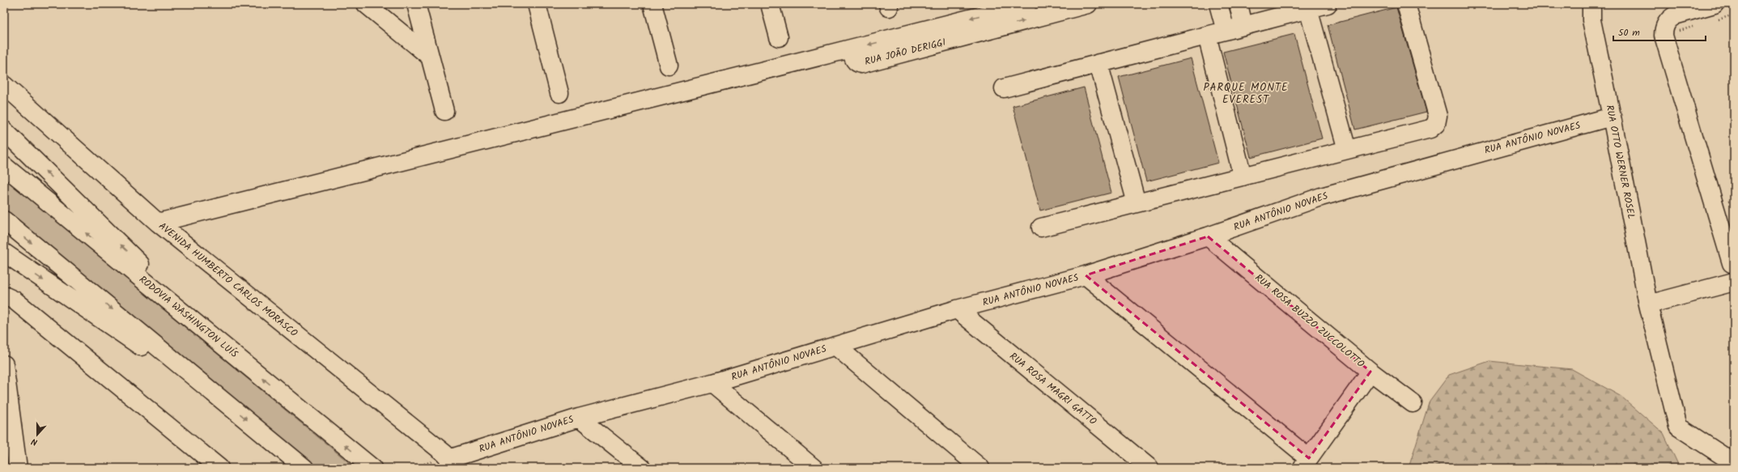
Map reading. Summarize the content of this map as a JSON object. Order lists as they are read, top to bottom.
{
  "streets": {
    "main road": [
      "RUA JOÃO DERIGGI",
      "RUA ANTÔNIO NOVAES",
      "RUA OTTO WERNER ROSEL",
      "AVENIDA HUMBERTO CARLOS MORASCO",
      "RODOVIA WASHINGTON LUÍS",
      "RUA ROSA BUZZO ZUCCOLOTTO",
      "RUA ROSA MAGRI GATTO"
    ]
  },
  "crossings": [
    ["RUA ANTÔNIO NOVAES", "RUA OTTO WERNER ROSEL"],
    ["RUA ANTÔNIO NOVAES", "AVENIDA HUMBERTO CARLOS MORASCO"],
    ["RUA ANTÔNIO NOVAES", "RUA ROSA BUZZO ZUCCOLOTTO"],
    ["RUA ANTÔNIO NOVAES", "RUA ROSA MAGRI GATTO"]
  ],
  "districts": ["PARQUE MONTE EVEREST"],
  "scale_bar": "50 m",
  "north": "bottom"
}
